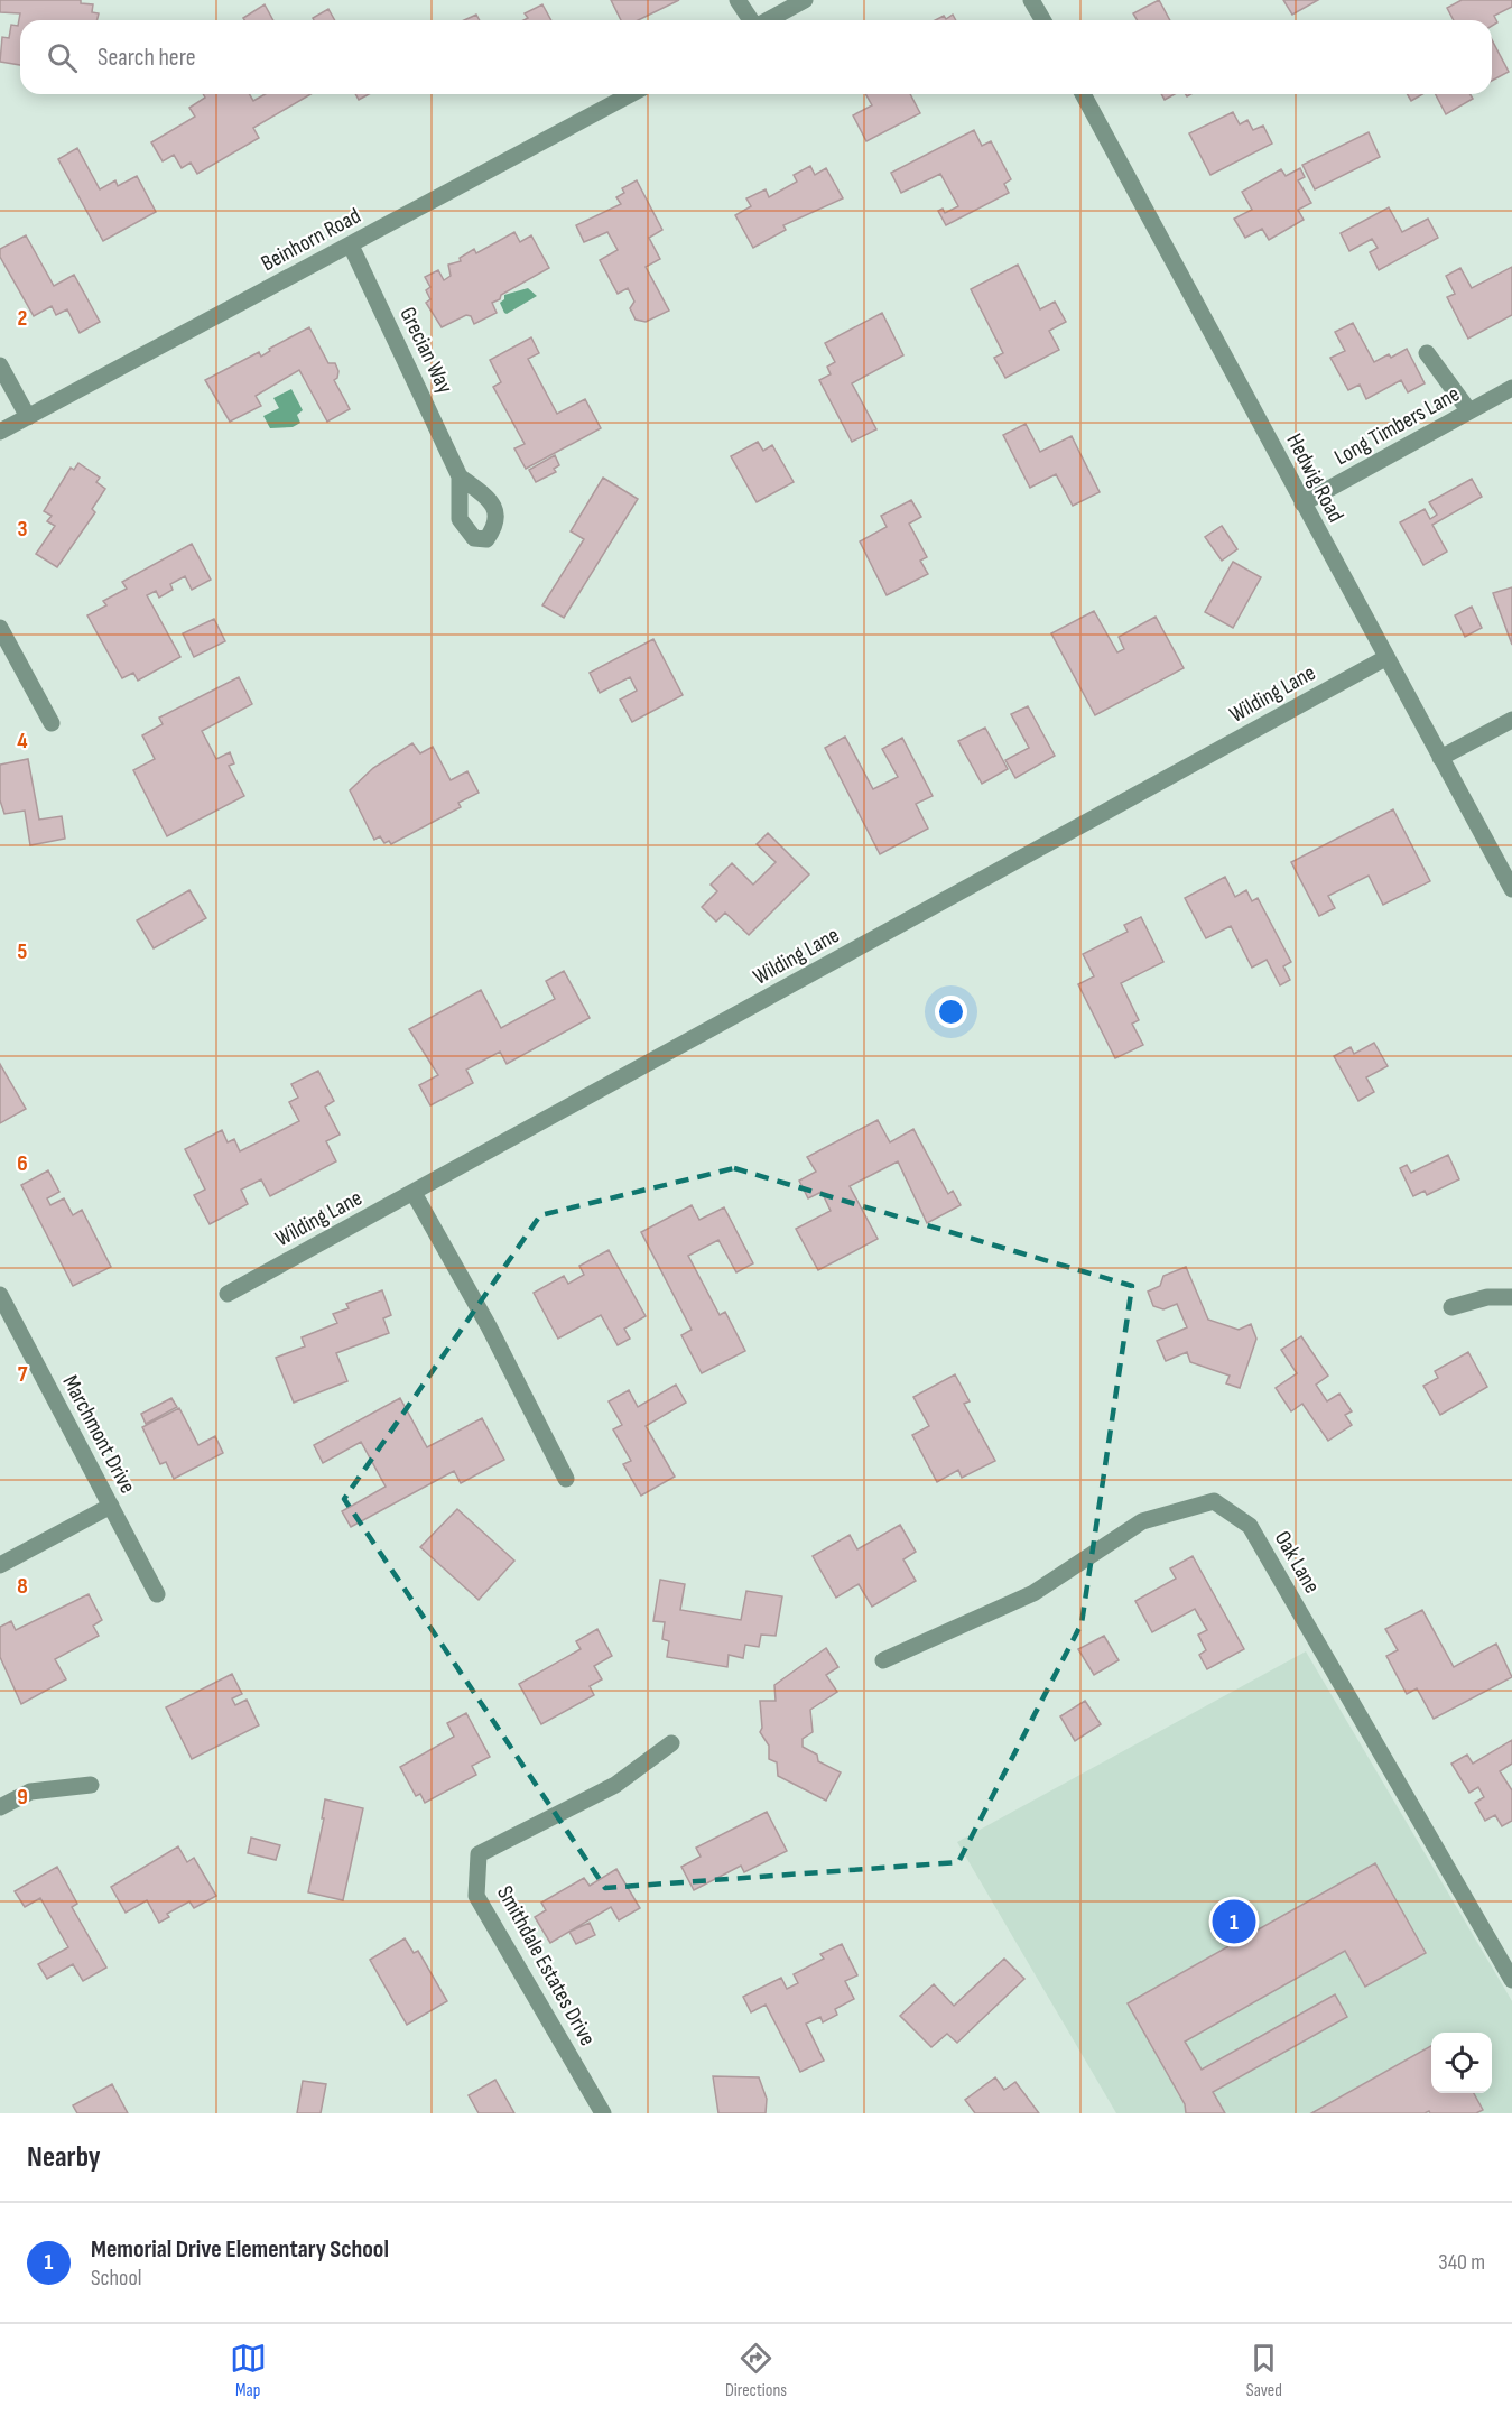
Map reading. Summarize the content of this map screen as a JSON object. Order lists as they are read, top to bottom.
{
  "streets": {
    "street": [
      "Beinhorn Road",
      "Grecian Way",
      "Long Timbers Lane",
      "Hedwig Road",
      "Wilding Lane",
      "Marchmont Drive",
      "Oak Lane",
      "Smithdale Estates Drive"
    ]
  },
  "crossings": [
    ["Beinhorn Road", "Grecian Way"],
    ["Long Timbers Lane", "Hedwig Road"],
    ["Hedwig Road", "Wilding Lane"]
  ],
  "page": {
    "search": "Search here",
    "pins": "1",
    "heading": "Nearby",
    "list": [
      {
        "mark": "1",
        "name": "Memorial Drive Elementary School",
        "note": "School",
        "value": "340 m"
      }
    ],
    "nav": ["Map", "Directions", "Saved"]
  },
  "grid": {
    "rows": [
      "2",
      "3",
      "4",
      "5",
      "6",
      "7",
      "8",
      "9"
    ]
  }
}
